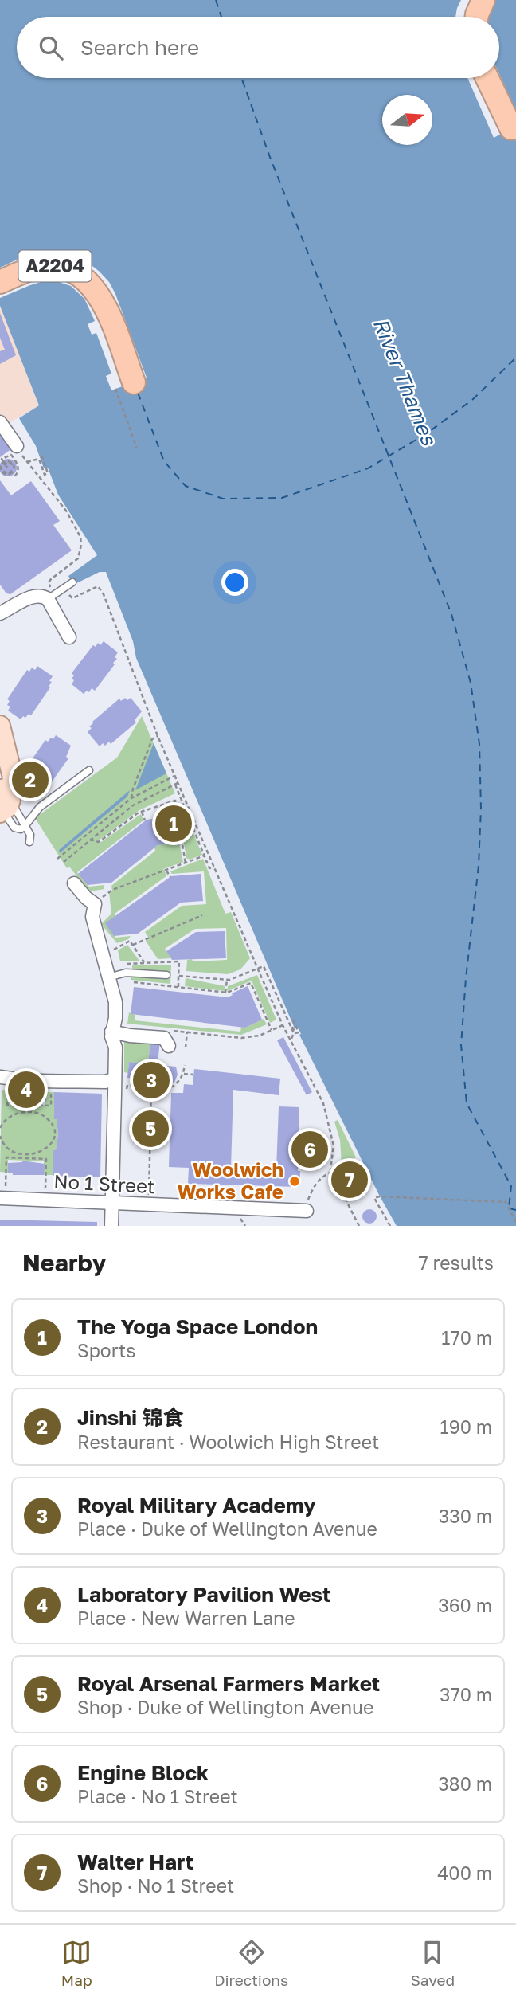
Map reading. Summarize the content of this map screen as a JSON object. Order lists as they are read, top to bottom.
{
  "streets": {
    "highway": ["A2204"],
    "street": ["No 1 Street"]
  },
  "water": ["River Thames"],
  "places": ["Woolwich Works Cafe"],
  "north": "right",
  "page": {
    "search": "Search here",
    "pins": [
      "2",
      "1",
      "3",
      "4",
      "5",
      "6",
      "7"
    ],
    "heading": ["Nearby", "7 results"],
    "list": [
      {
        "mark": "1",
        "name": "The Yoga Space London",
        "note": "Sports",
        "value": "170 m"
      },
      {
        "mark": "2",
        "name": "Jinshi 锦食",
        "note": "Restaurant · Woolwich High Street",
        "value": "190 m"
      },
      {
        "mark": "3",
        "name": "Royal Military Academy",
        "note": "Place · Duke of Wellington Avenue",
        "value": "330 m"
      },
      {
        "mark": "4",
        "name": "Laboratory Pavilion West",
        "note": "Place · New Warren Lane",
        "value": "360 m"
      },
      {
        "mark": "5",
        "name": "Royal Arsenal Farmers Market",
        "note": "Shop · Duke of Wellington Avenue",
        "value": "370 m"
      },
      {
        "mark": "6",
        "name": "Engine Block",
        "note": "Place · No 1 Street",
        "value": "380 m"
      },
      {
        "mark": "7",
        "name": "Walter Hart",
        "note": "Shop · No 1 Street",
        "value": "400 m"
      }
    ],
    "nav": ["Map", "Directions", "Saved"]
  }
}
